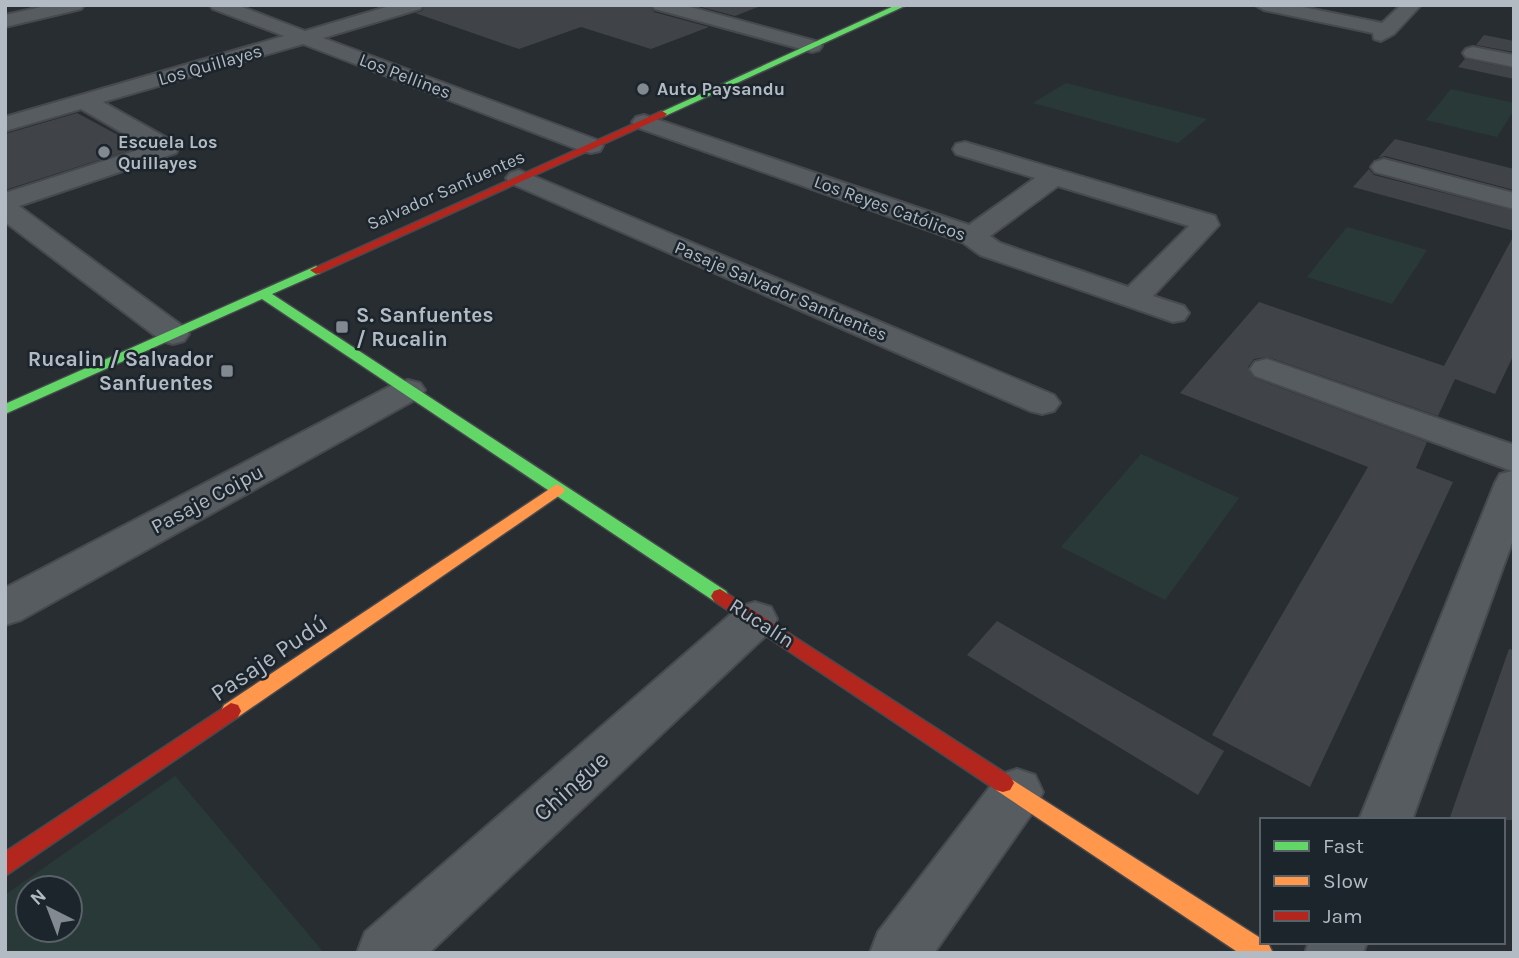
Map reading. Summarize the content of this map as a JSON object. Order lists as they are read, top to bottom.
{
  "streets": {
    "street": [
      "Los Quillayes",
      "Los Pellines",
      "Salvador Sanfuentes",
      "Los Reyes Católicos",
      "Pasaje Salvador Sanfuentes",
      "Pasaje Coipu",
      "Rucalín",
      "Pasaje Pudú",
      "Chingue"
    ]
  },
  "crossings": [
    ["Los Quillayes", "Los Pellines"],
    ["Los Pellines", "Salvador Sanfuentes"],
    ["Salvador Sanfuentes", "Los Reyes Católicos"],
    ["Salvador Sanfuentes", "Pasaje Salvador Sanfuentes"],
    ["Salvador Sanfuentes", "Rucalín"],
    ["Pasaje Coipu", "Rucalín"],
    ["Rucalín", "Pasaje Pudú"],
    ["Rucalín", "Chingue"]
  ],
  "places": {
    "other": ["Auto Paysandu", "Escuela Los Quillayes"],
    "transit": ["S. Sanfuentes / Rucalin", "Rucalin / Salvador Sanfuentes"]
  },
  "legend": ["Fast", "Slow", "Jam"],
  "north": "top left"
}
